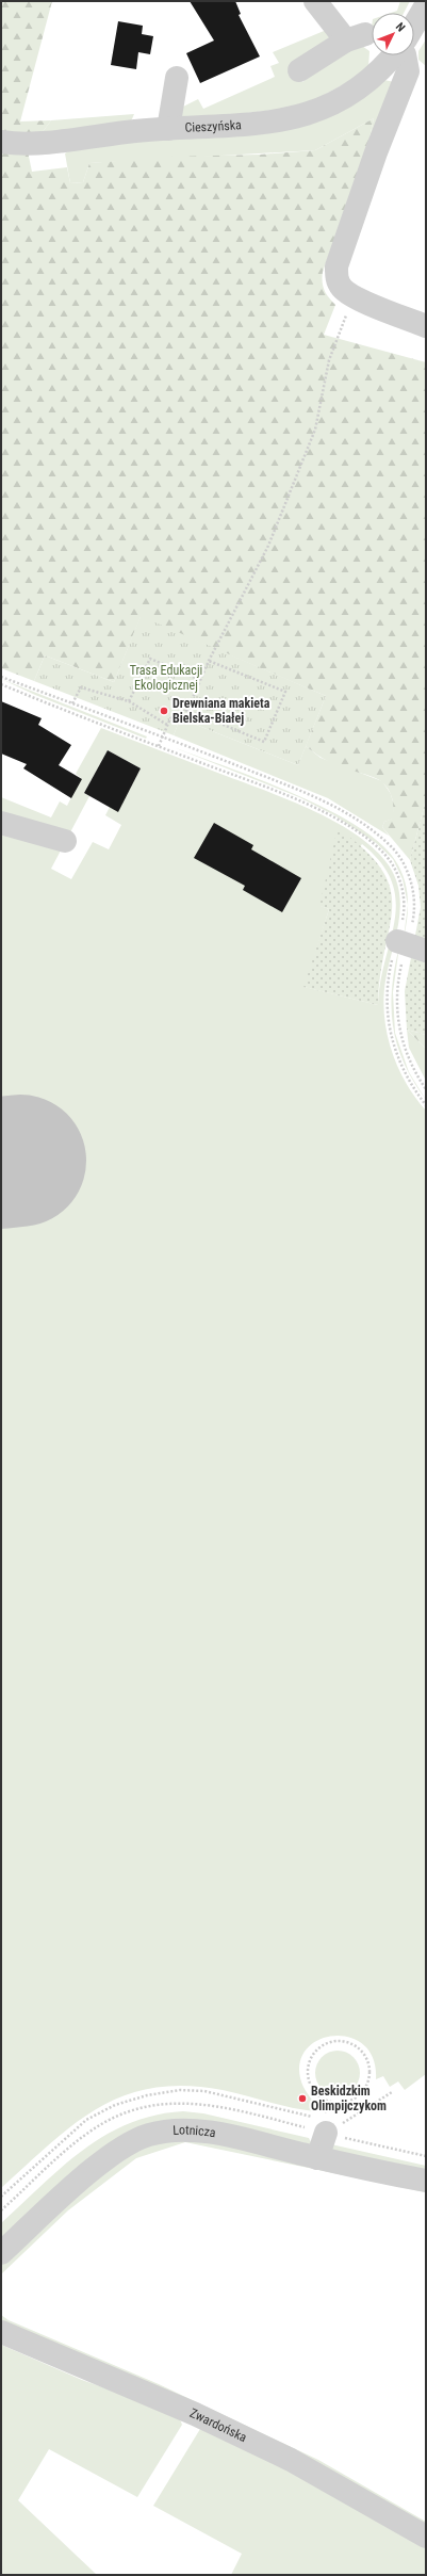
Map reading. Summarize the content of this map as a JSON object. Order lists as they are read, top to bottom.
{
  "streets": {
    "street": ["Cieszyńska", "Lotnicza", "Zwardońska"]
  },
  "parks": ["Trasa Edukacji Ekologicznej"],
  "places": ["Drewniana makieta Bielska-Białej", "Beskidzkim Olimpijczykom"],
  "north": "top right"
}
